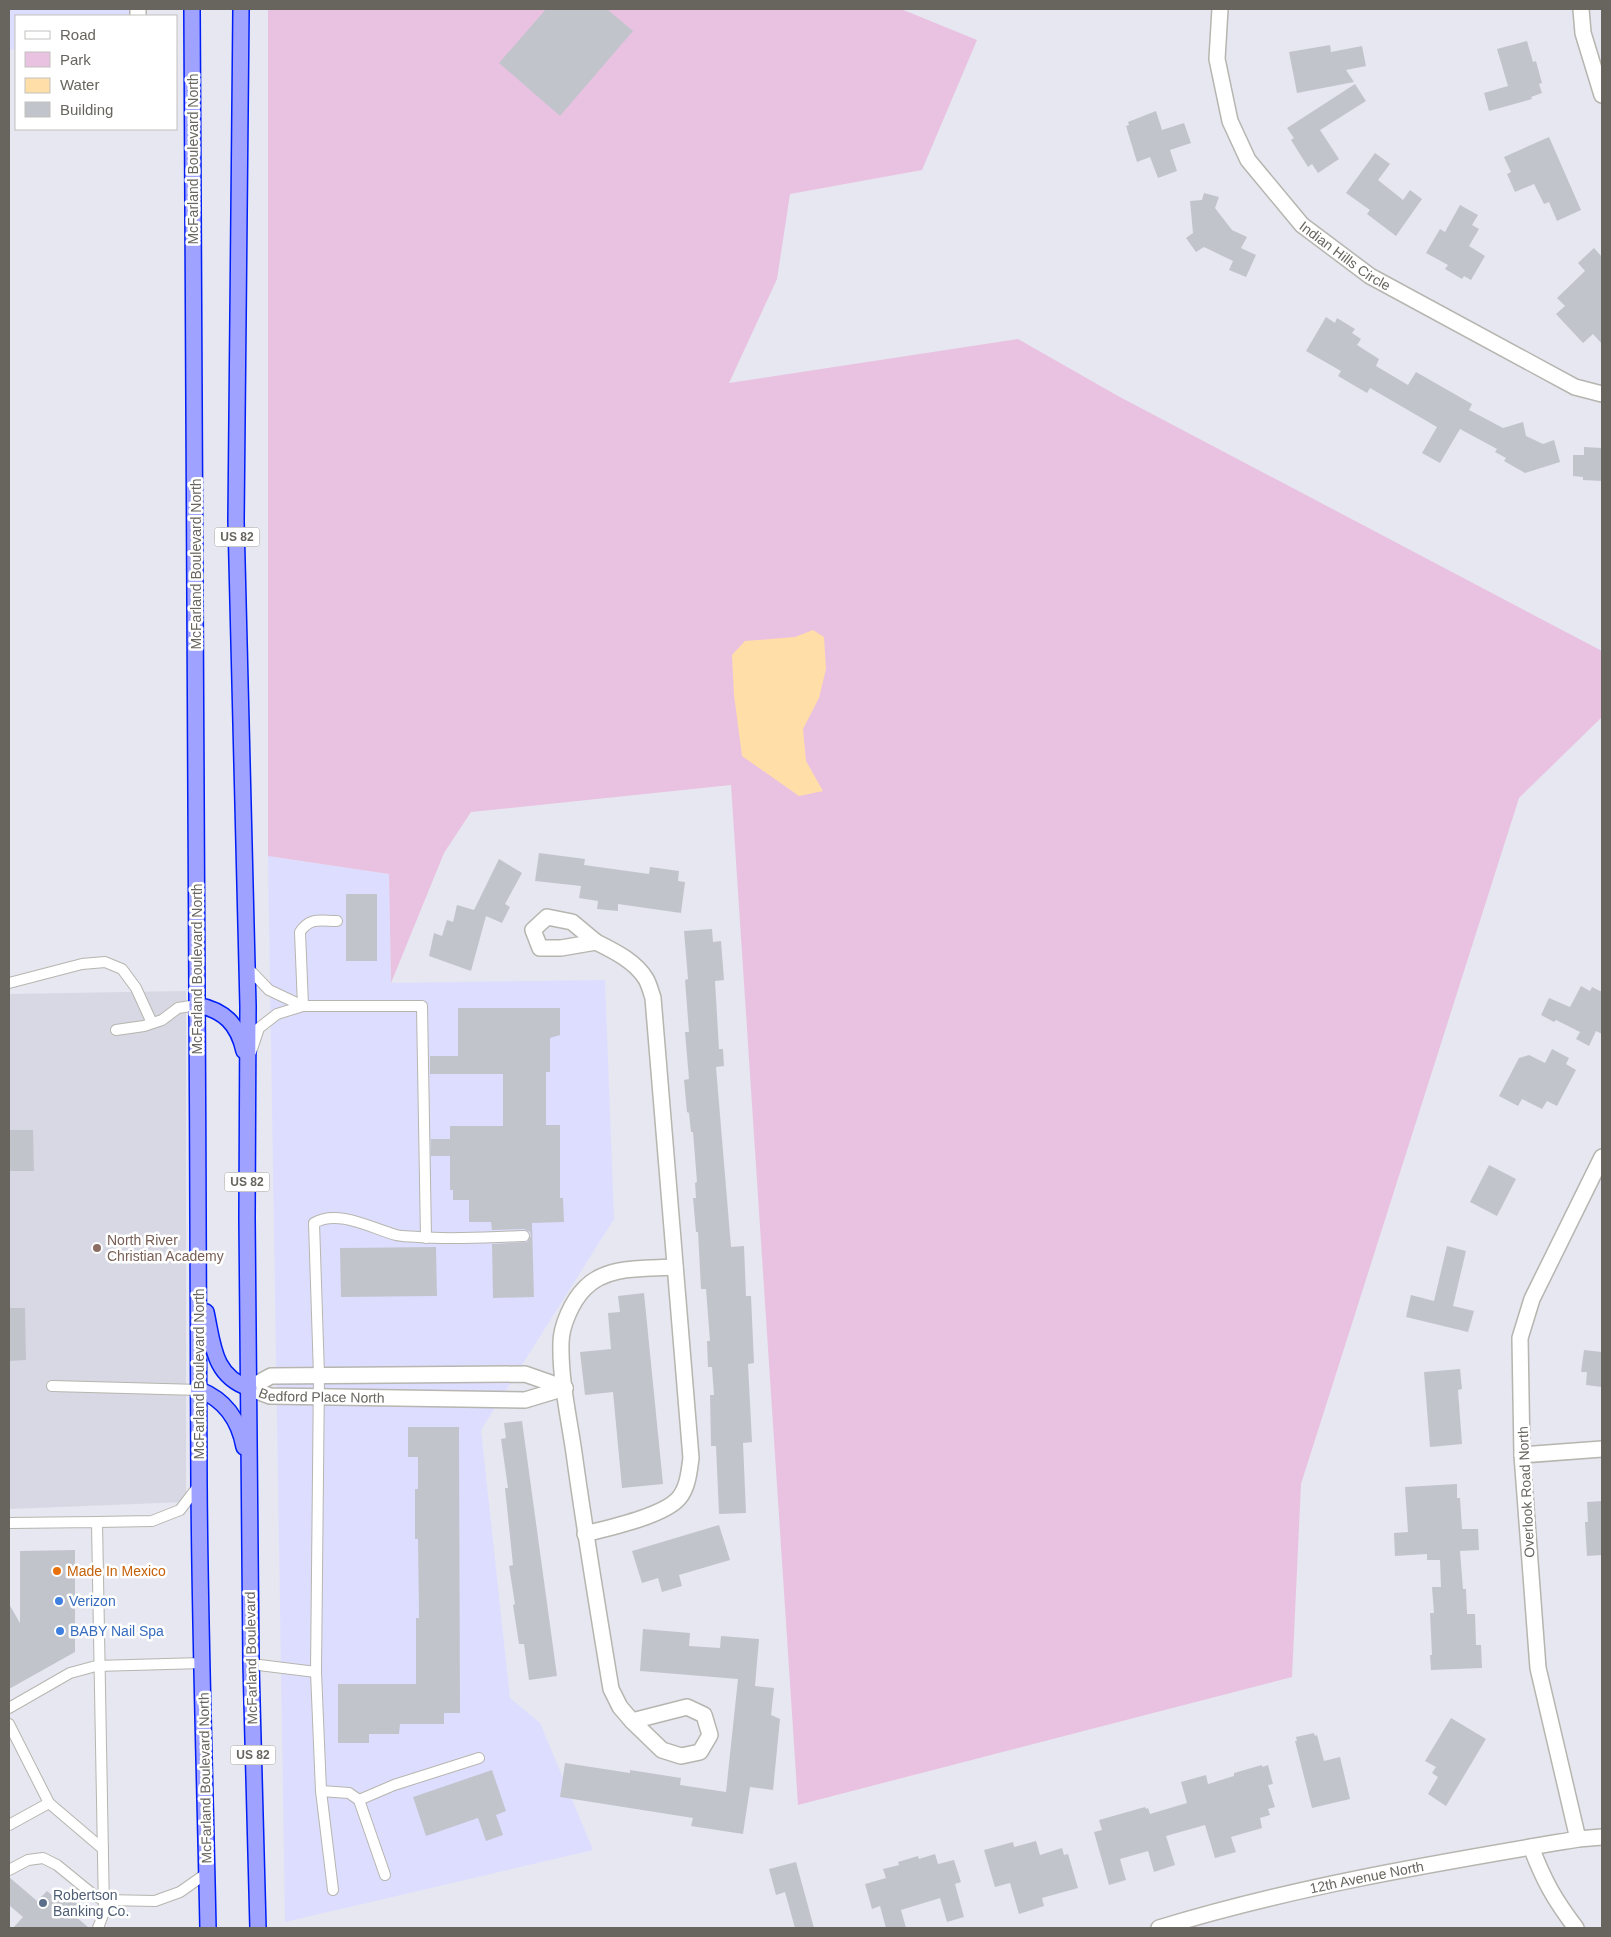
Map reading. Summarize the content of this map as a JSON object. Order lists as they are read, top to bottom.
{
  "streets": {
    "highway": ["McFarland Boulevard North", "US 82", "McFarland Boulevard"],
    "street": [
      "Indian Hills Circle",
      "Bedford Place North",
      "Overlook Road North",
      "12th Avenue North"
    ]
  },
  "crossings": [
    ["US 82", "Bedford Place North"],
    ["US 82", "McFarland Boulevard"],
    ["Overlook Road North", "12th Avenue North"]
  ],
  "places": [
    "North River Christian Academy",
    "Made In Mexico",
    "Verizon",
    "BABY Nail Spa",
    "Robertson Banking Co."
  ],
  "legend": [
    "Road",
    "Park",
    "Water",
    "Building"
  ]
}
